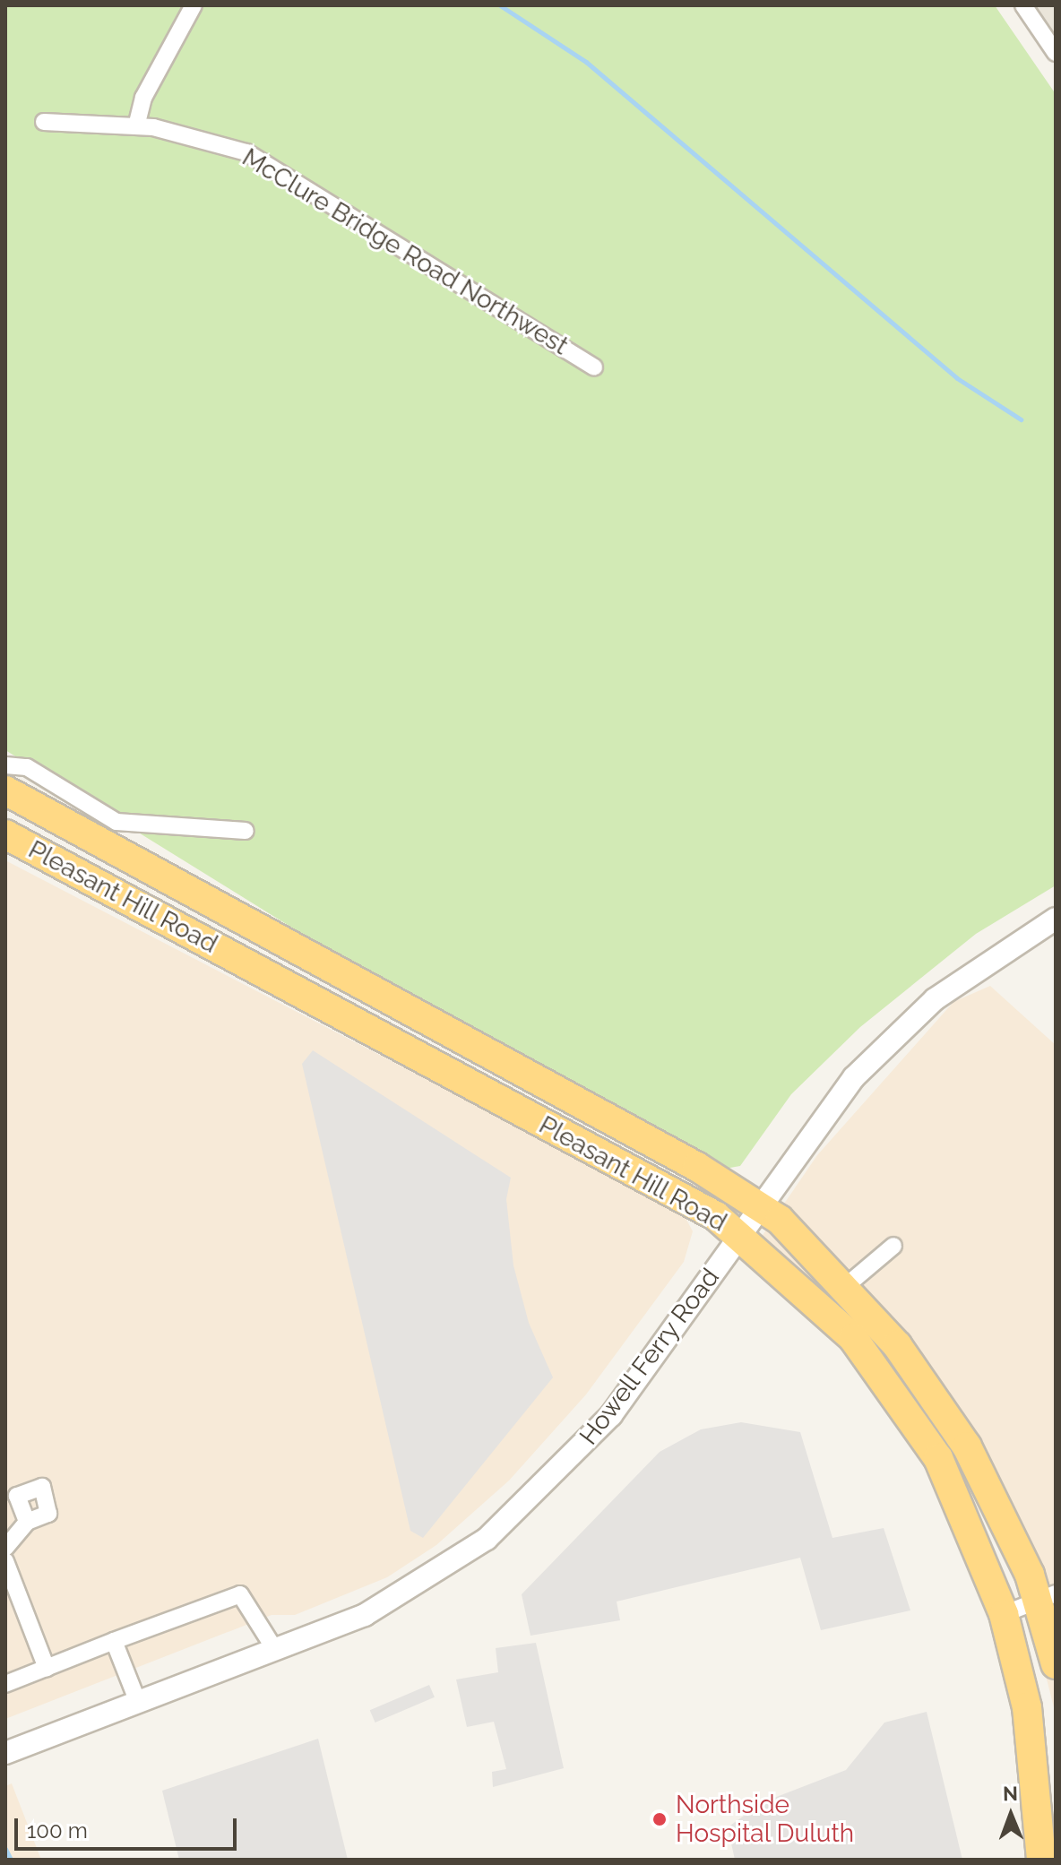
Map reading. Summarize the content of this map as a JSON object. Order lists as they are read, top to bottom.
{
  "streets": {
    "highway": ["Pleasant Hill Road"],
    "street": ["McClure Bridge Road Northwest", "Howell Ferry Road"]
  },
  "crossings": [
    ["Pleasant Hill Road", "Howell Ferry Road"]
  ],
  "places": ["Northside Hospital Duluth"],
  "scale_bar": "100 m",
  "north": "top"
}
